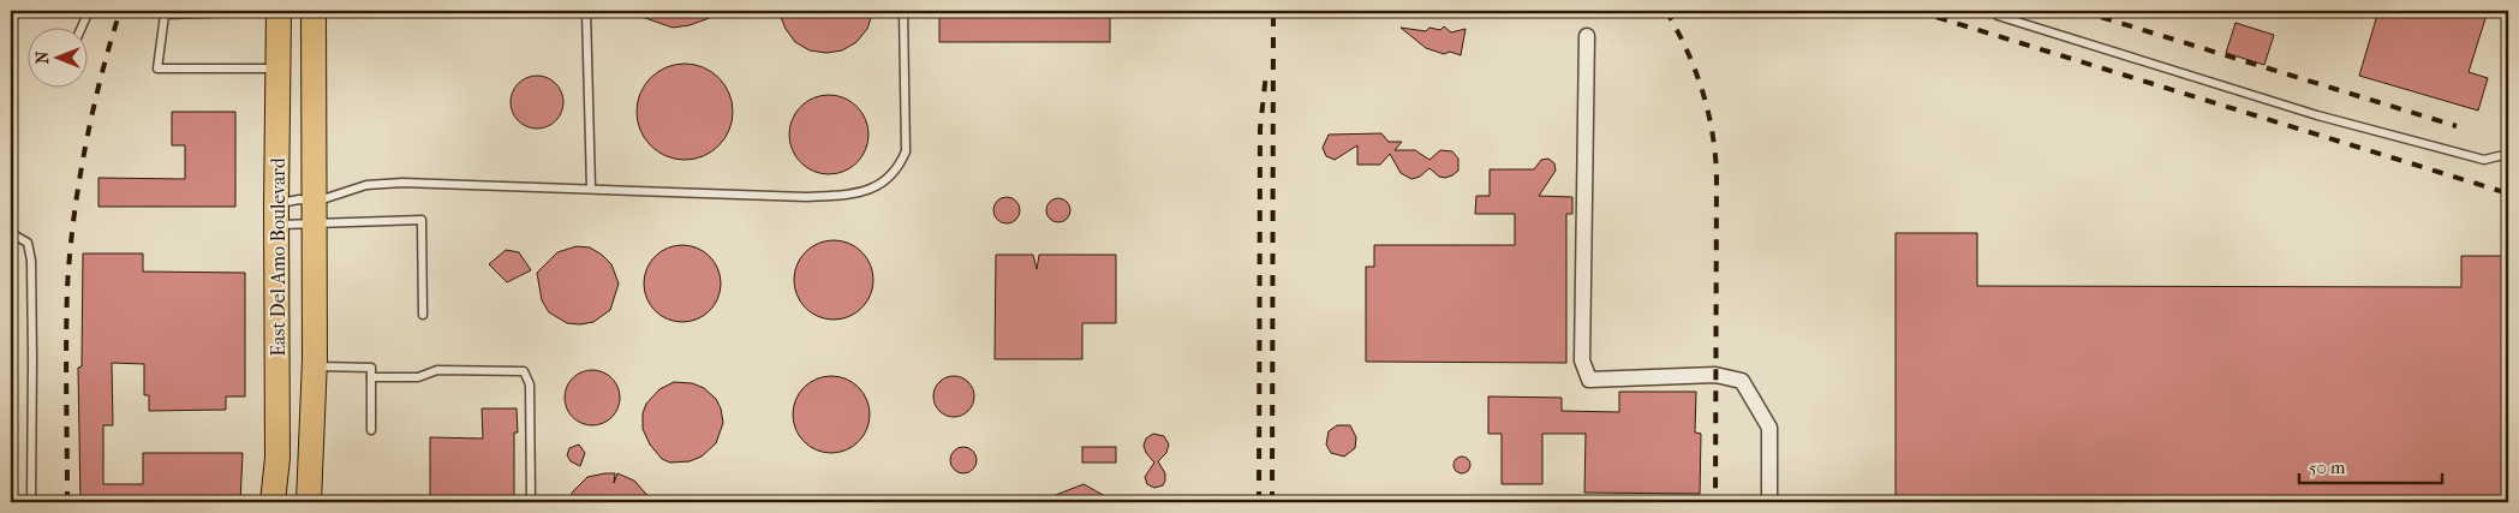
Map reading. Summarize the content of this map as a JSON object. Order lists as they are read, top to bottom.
{
  "streets": {
    "main road": ["East Del Amo Boulevard"]
  },
  "scale_bar": "50 m",
  "north": "left"
}
